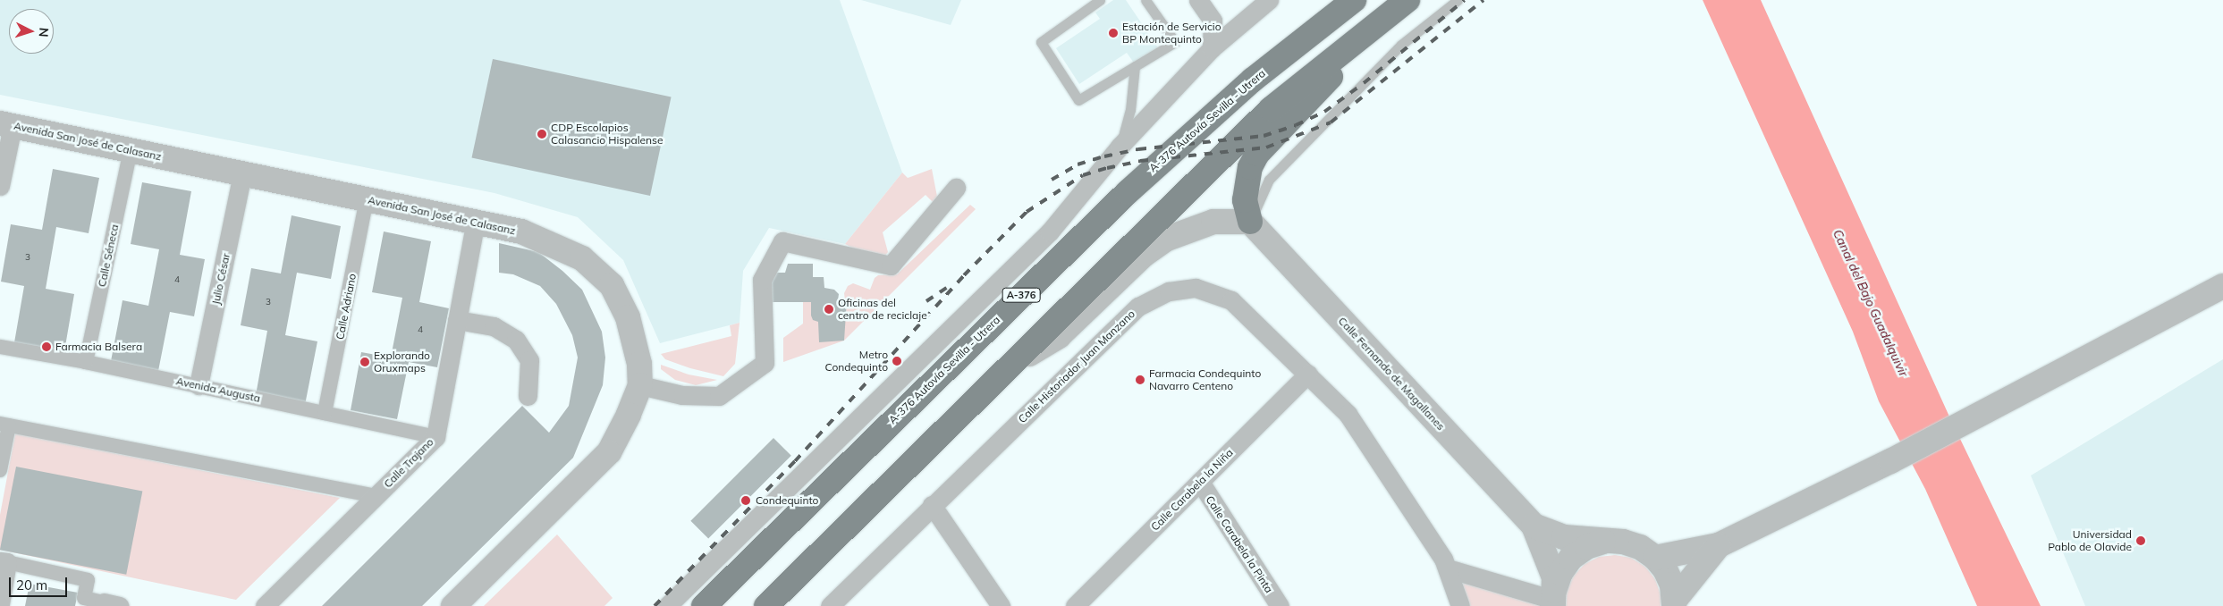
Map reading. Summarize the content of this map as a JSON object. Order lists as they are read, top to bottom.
{
  "streets": {
    "main road": ["A-376 Autovía Sevilla - Utrera", "A-376"],
    "street": [
      "Avenida San José de Calasanz",
      "Calle Séneca",
      "Julio César",
      "Calle Adriano",
      "Calle Historiador Juan Manzano",
      "Calle Fernando de Magallanes",
      "Avenida Augusta",
      "Calle Trajano",
      "Calle Carabela la Niña",
      "Calle Carabela la Pinta"
    ]
  },
  "crossings": [
    ["Avenida San José de Calasanz", "Calle Séneca"],
    ["Avenida San José de Calasanz", "Julio César"],
    ["Avenida San José de Calasanz", "Calle Adriano"],
    ["Avenida San José de Calasanz", "Calle Trajano"],
    ["Calle Séneca", "Avenida Augusta"],
    ["Julio César", "Avenida Augusta"],
    ["Calle Adriano", "Avenida Augusta"],
    ["Calle Historiador Juan Manzano", "Calle Carabela la Niña"],
    ["Avenida Augusta", "Calle Trajano"],
    ["Calle Carabela la Niña", "Calle Carabela la Pinta"]
  ],
  "water": ["Canal del Bajo Guadalquivir"],
  "places": [
    "Estación de Servicio BP Montequinto",
    "CDP Escolapios Calasancio Hispalense",
    "Oficinas del centro de reciclaje",
    "Farmacia Balsera",
    "Metro Condequinto",
    "Explorando Oruxmaps",
    "Farmacia Condequinto Navarro Centeno",
    "Condequinto",
    "Universidad Pablo de Olavide"
  ],
  "house_numbers": [
    "3",
    "4",
    "3",
    "4"
  ],
  "scale_bar": "20 m",
  "north": "right"
}
